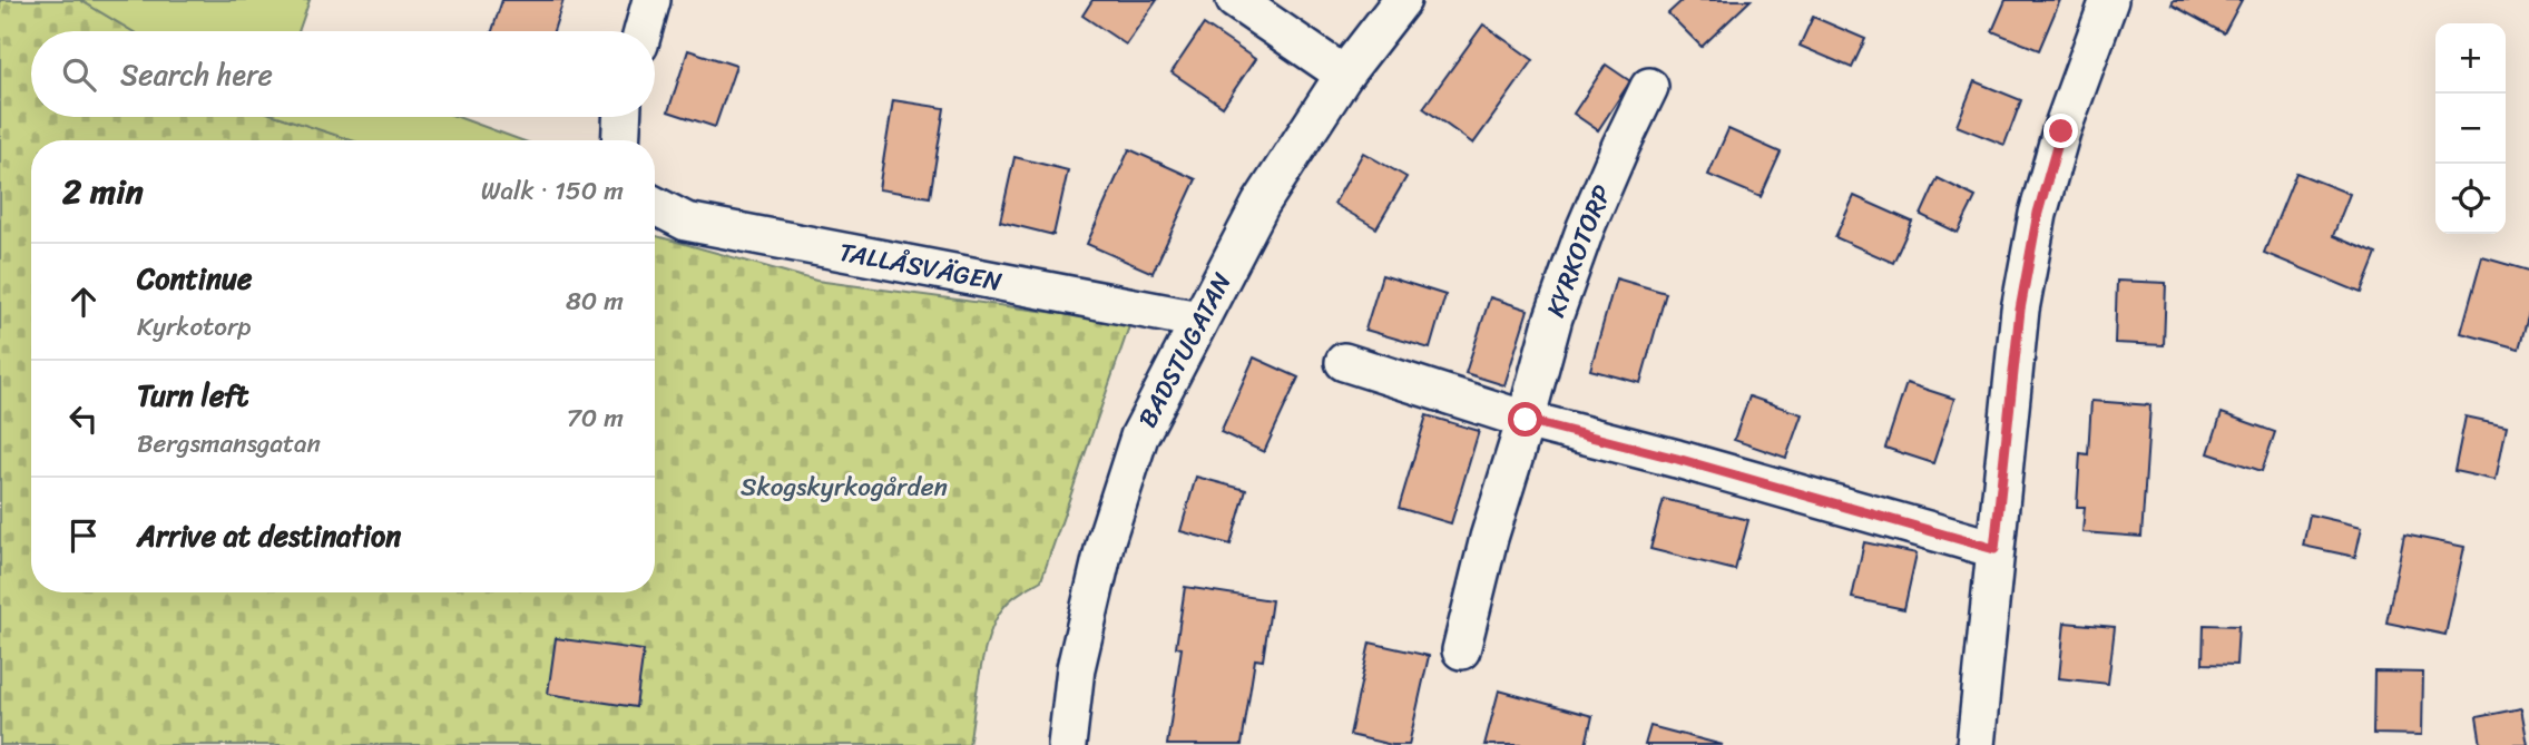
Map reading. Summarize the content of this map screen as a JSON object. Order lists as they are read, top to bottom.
{
  "streets": {
    "street": ["KYRKOTORP", "TALLÅSVÄGEN", "BADSTUGATAN"]
  },
  "crossings": [
    ["TALLÅSVÄGEN", "BADSTUGATAN"]
  ],
  "parks": ["Skogskyrkogården"],
  "page": {
    "map_buttons": ["+", "−"],
    "search": "Search here",
    "heading": ["2 min", "Walk · 150 m"],
    "list": [
      ["Continue", "Kyrkotorp", "80 m"],
      ["Turn left", "Bergsmansgatan", "70 m"],
      "Arrive at destination"
    ]
  }
}
